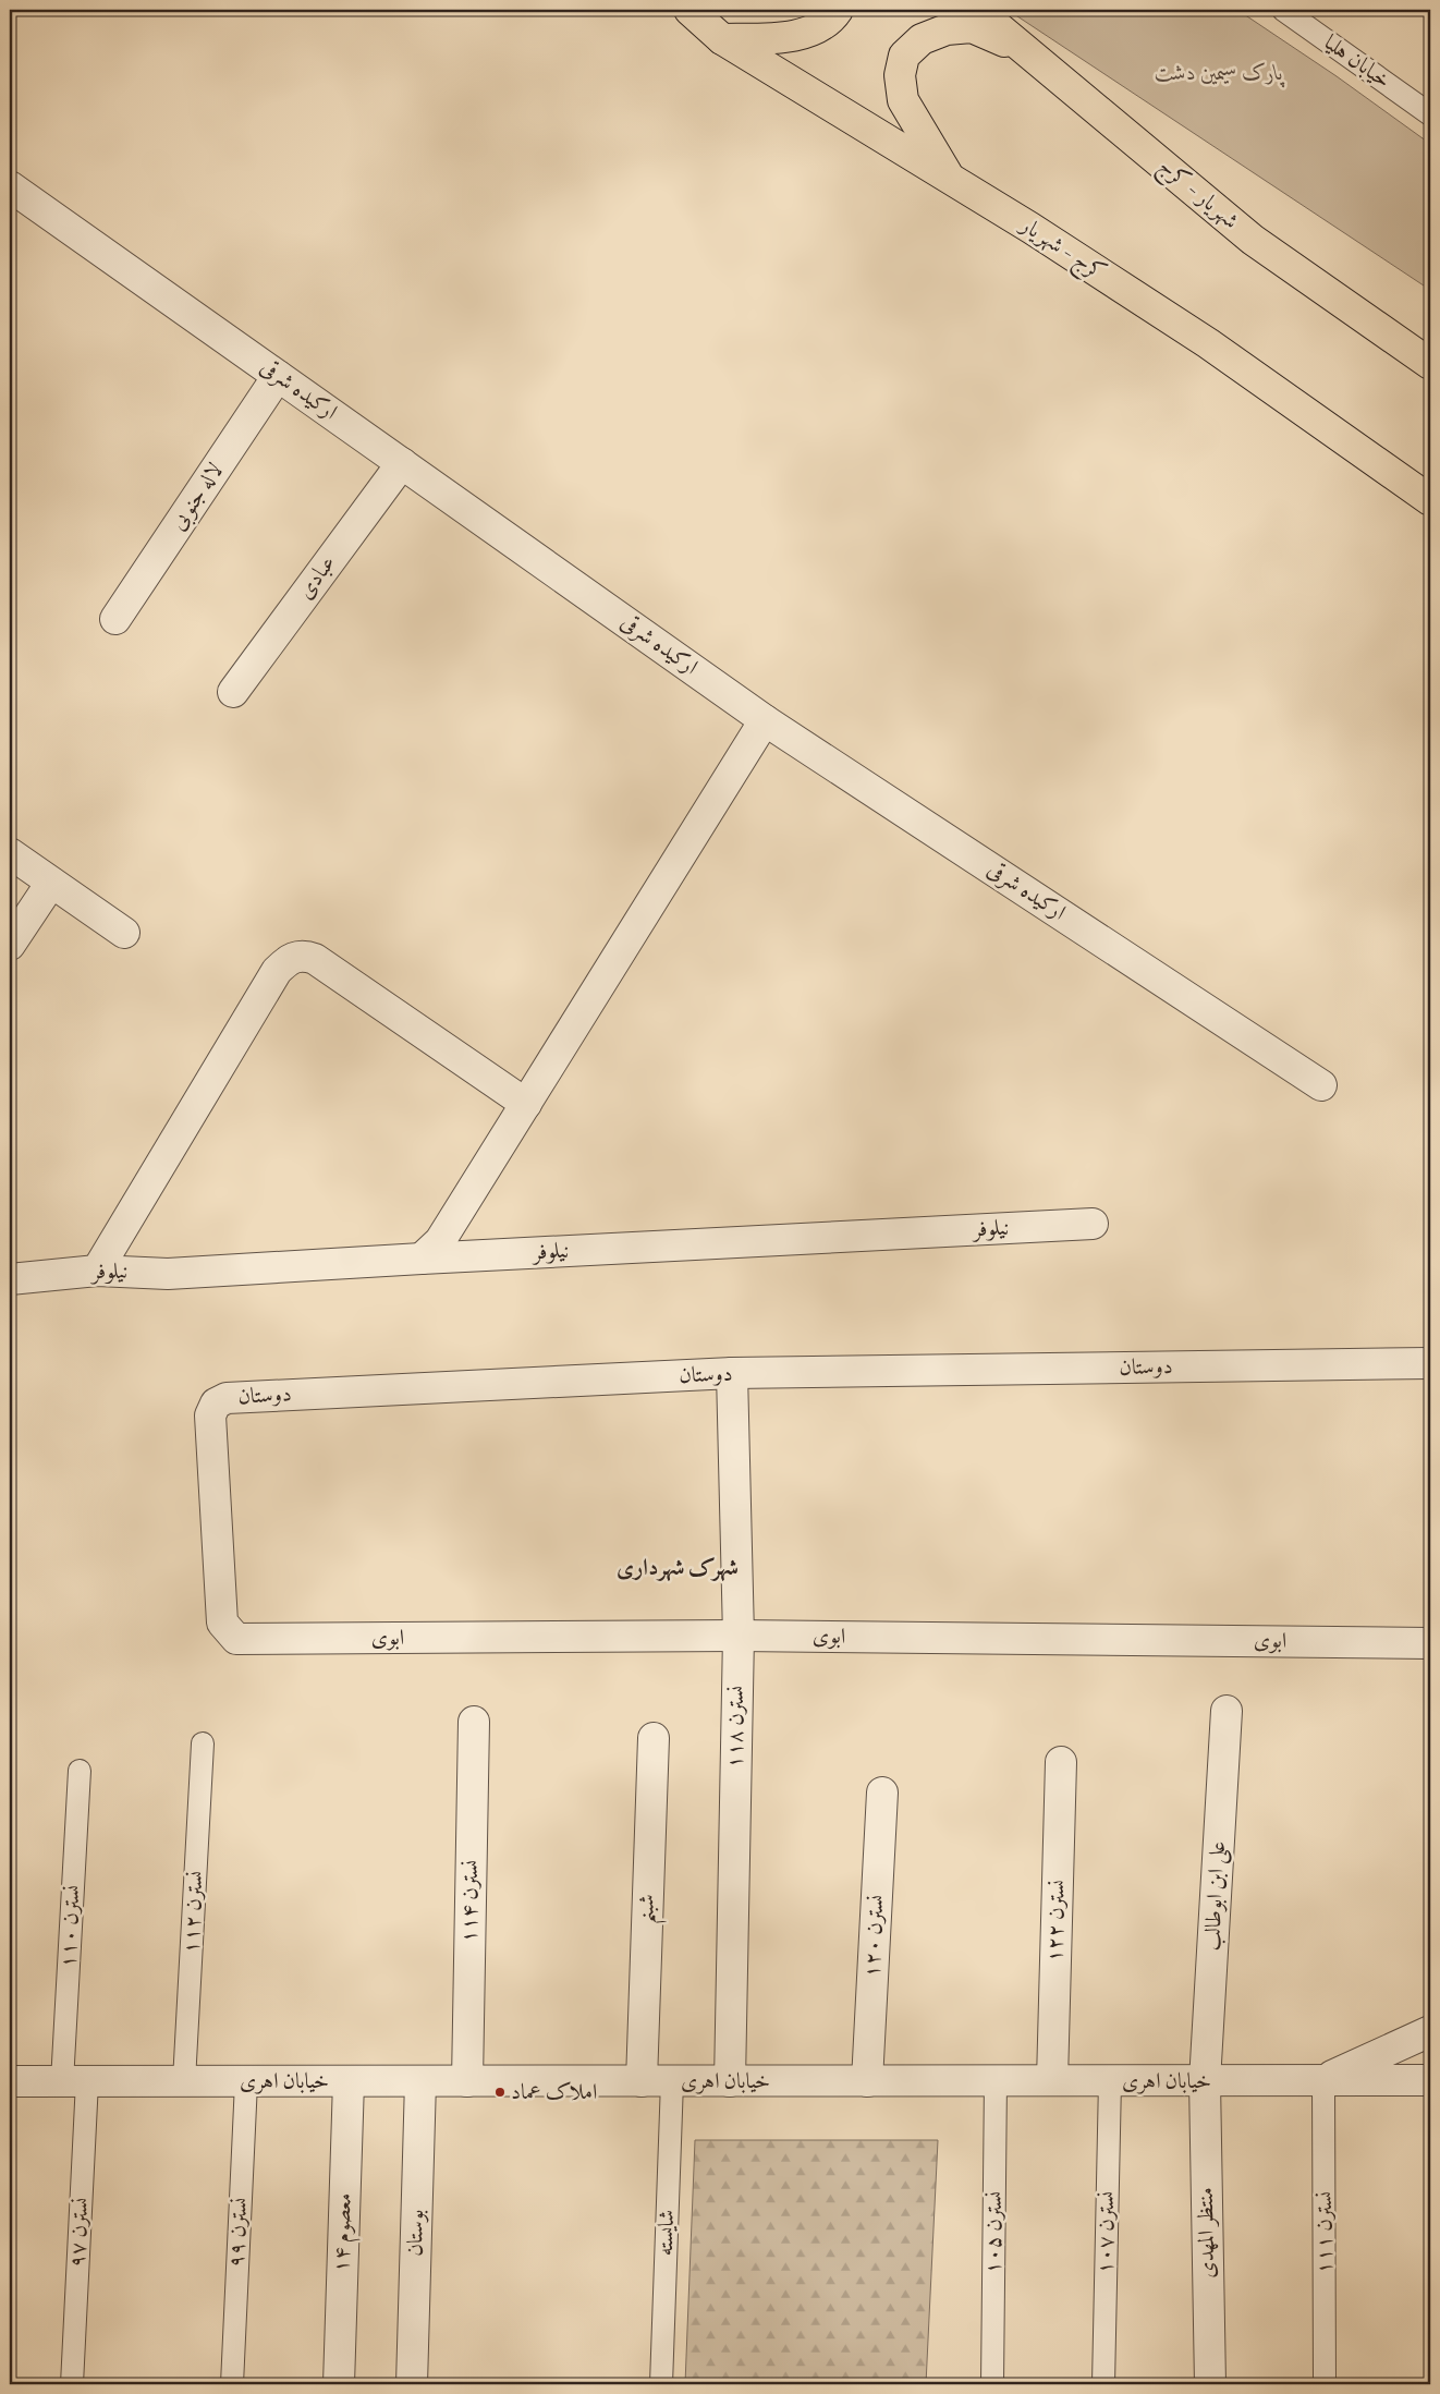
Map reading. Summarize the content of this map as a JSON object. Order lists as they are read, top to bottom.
{
  "streets": {
    "main road": ["شهریار - کرج", "کرج - شهریار"],
    "street": [
      "ارکیده شرقی",
      "لاله جنوبی",
      "عبادی",
      "نیلوفر",
      "دوستان",
      "ابوی",
      "نسترن ۱۱۸",
      "علی ابن ابوطالب",
      "نسترن ۱۱۴",
      "شبنم",
      "نسترن ۱۲۲",
      "نسترن ۱۲۰",
      "خیابان اهری",
      "۱۴ معصوم",
      "بوستان",
      "منتظر المهدی"
    ],
    "lane": [
      "خیابان هلیا",
      "نسترن ۱۱۲",
      "نسترن ۱۱۰",
      "نسترن ۹۷",
      "نسترن ۹۹",
      "شایسته",
      "نسترن ۱۰۵",
      "نسترن ۱۰۷",
      "نسترن ۱۱۱"
    ]
  },
  "crossings": [
    ["ارکیده شرقی", "لاله جنوبی"],
    ["ارکیده شرقی", "عبادی"],
    ["دوستان", "ابوی"],
    ["دوستان", "نسترن ۱۱۸"],
    ["ابوی", "نسترن ۱۱۸"],
    ["نسترن ۱۱۸", "خیابان اهری"],
    ["علی ابن ابوطالب", "خیابان اهری"],
    ["علی ابن ابوطالب", "منتظر المهدی"],
    ["نسترن ۱۱۴", "خیابان اهری"],
    ["شبنم", "خیابان اهری"],
    ["نسترن ۱۱۲", "خیابان اهری"],
    ["نسترن ۱۲۲", "خیابان اهری"],
    ["نسترن ۱۱۰", "خیابان اهری"],
    ["نسترن ۱۱۰", "نسترن ۹۷"],
    ["نسترن ۱۲۰", "خیابان اهری"],
    ["خیابان اهری", "نسترن ۹۷"],
    ["خیابان اهری", "نسترن ۹۹"],
    ["خیابان اهری", "۱۴ معصوم"],
    ["خیابان اهری", "بوستان"],
    ["خیابان اهری", "شایسته"],
    ["خیابان اهری", "نسترن ۱۰۵"],
    ["خیابان اهری", "نسترن ۱۰۷"],
    ["خیابان اهری", "منتظر المهدی"],
    ["خیابان اهری", "نسترن ۱۱۱"]
  ],
  "districts": ["شهرک شهرداری"],
  "parks": ["پارک سیمین دشت"],
  "places": ["املاک عماد"]
}
